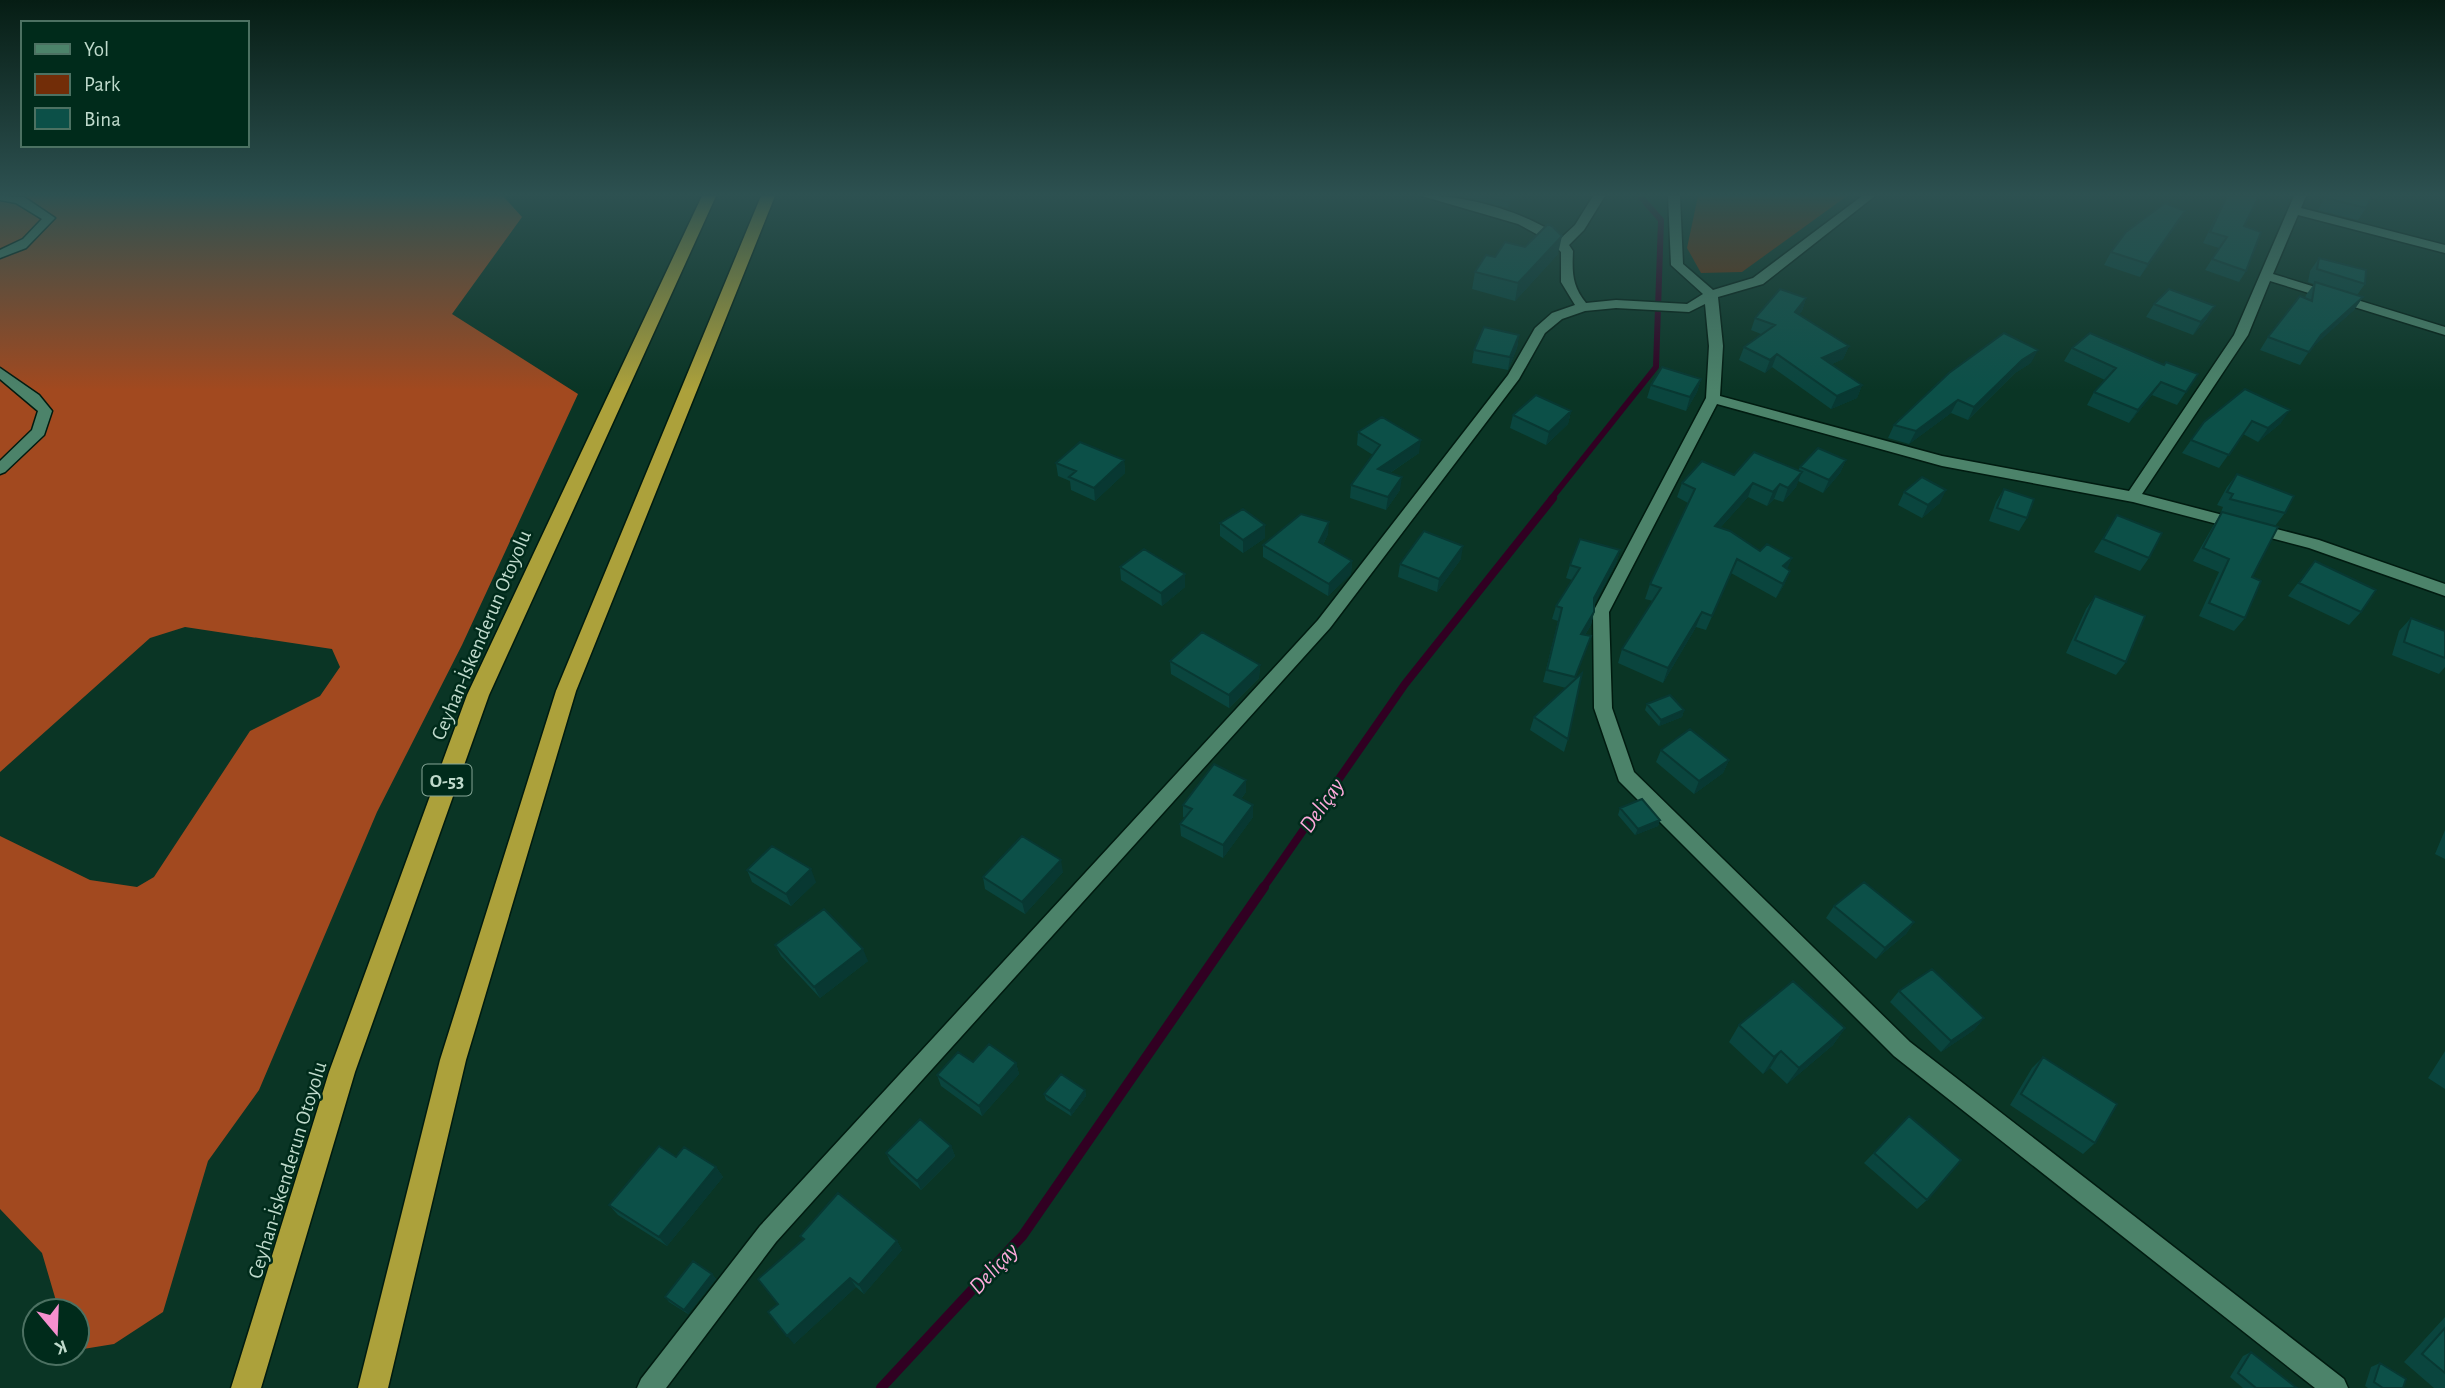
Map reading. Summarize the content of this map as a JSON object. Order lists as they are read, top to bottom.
{
  "streets": {
    "highway": ["Ceyhan-İskenderun Otoyolu", "O-53"]
  },
  "water": ["Deliçay"],
  "legend": ["Yol", "Park", "Bina"],
  "north": "bottom"
}
